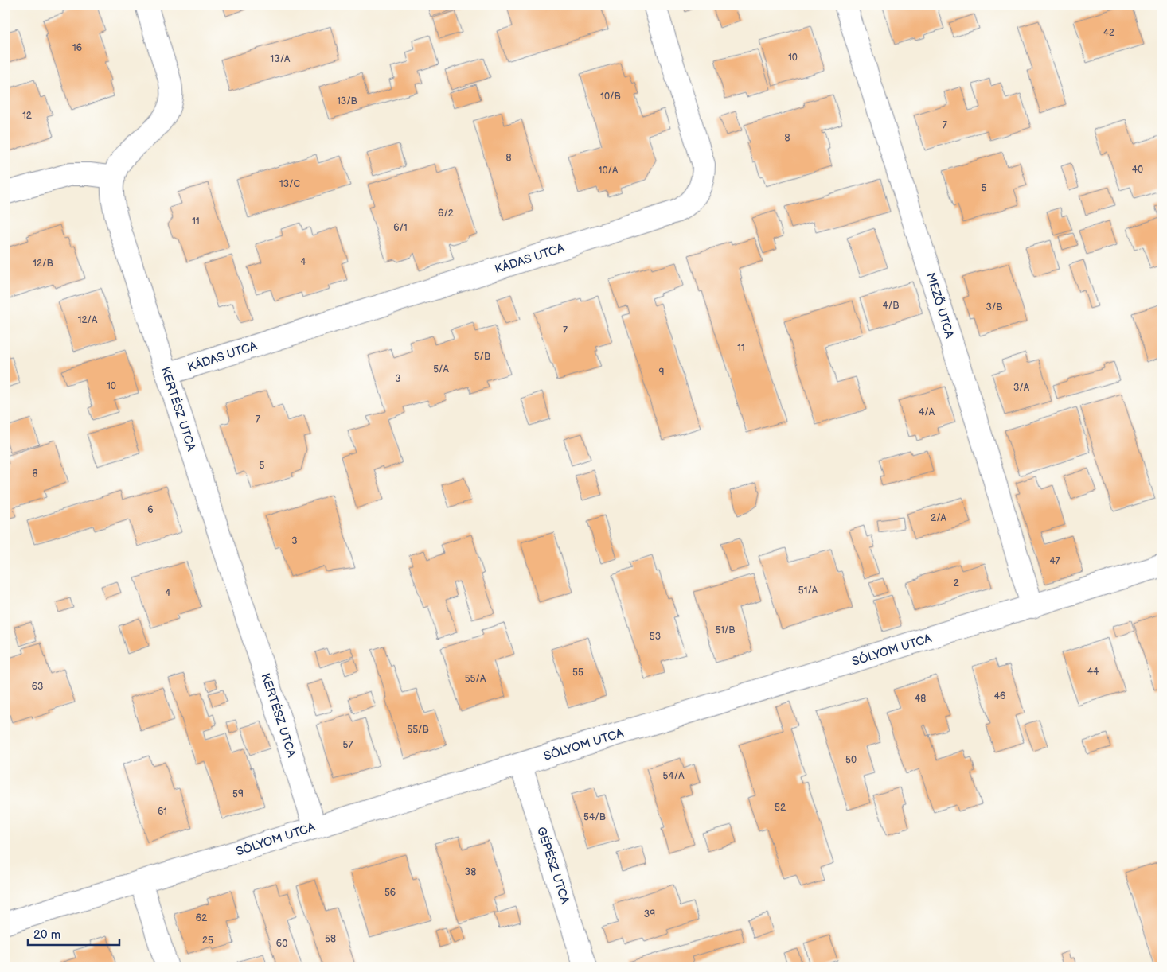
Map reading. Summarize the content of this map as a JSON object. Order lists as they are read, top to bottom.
{
  "streets": {
    "street": [
      "KÁDAS UTCA",
      "MEZŐ UTCA",
      "KERTÉSZ UTCA",
      "SÓLYOM UTCA",
      "GÉPÉSZ UTCA"
    ]
  },
  "crossings": [
    ["KÁDAS UTCA", "KERTÉSZ UTCA"],
    ["MEZŐ UTCA", "SÓLYOM UTCA"],
    ["KERTÉSZ UTCA", "SÓLYOM UTCA"],
    ["SÓLYOM UTCA", "GÉPÉSZ UTCA"]
  ],
  "house_numbers": [
    "42",
    "16",
    "10",
    "13/A",
    "10/B",
    "13/B",
    "12",
    "7",
    "8",
    "8",
    "40",
    "10/A",
    "13/C",
    "5",
    "6/2",
    "11",
    "6/1",
    "4",
    "12/B",
    "4/B",
    "3/B",
    "12/A",
    "7",
    "11",
    "5/B",
    "5/A",
    "9",
    "3",
    "10",
    "3/A",
    "4/A",
    "7",
    "5",
    "8",
    "6",
    "2/A",
    "3",
    "47",
    "2",
    "51/A",
    "4",
    "51/B",
    "53",
    "44",
    "55",
    "55/A",
    "63",
    "46",
    "48",
    "55/B",
    "57",
    "50",
    "54/A",
    "59",
    "52",
    "61",
    "54/B",
    "38",
    "56",
    "39",
    "62",
    "58",
    "25",
    "60"
  ],
  "scale_bar": "20 m"
}
